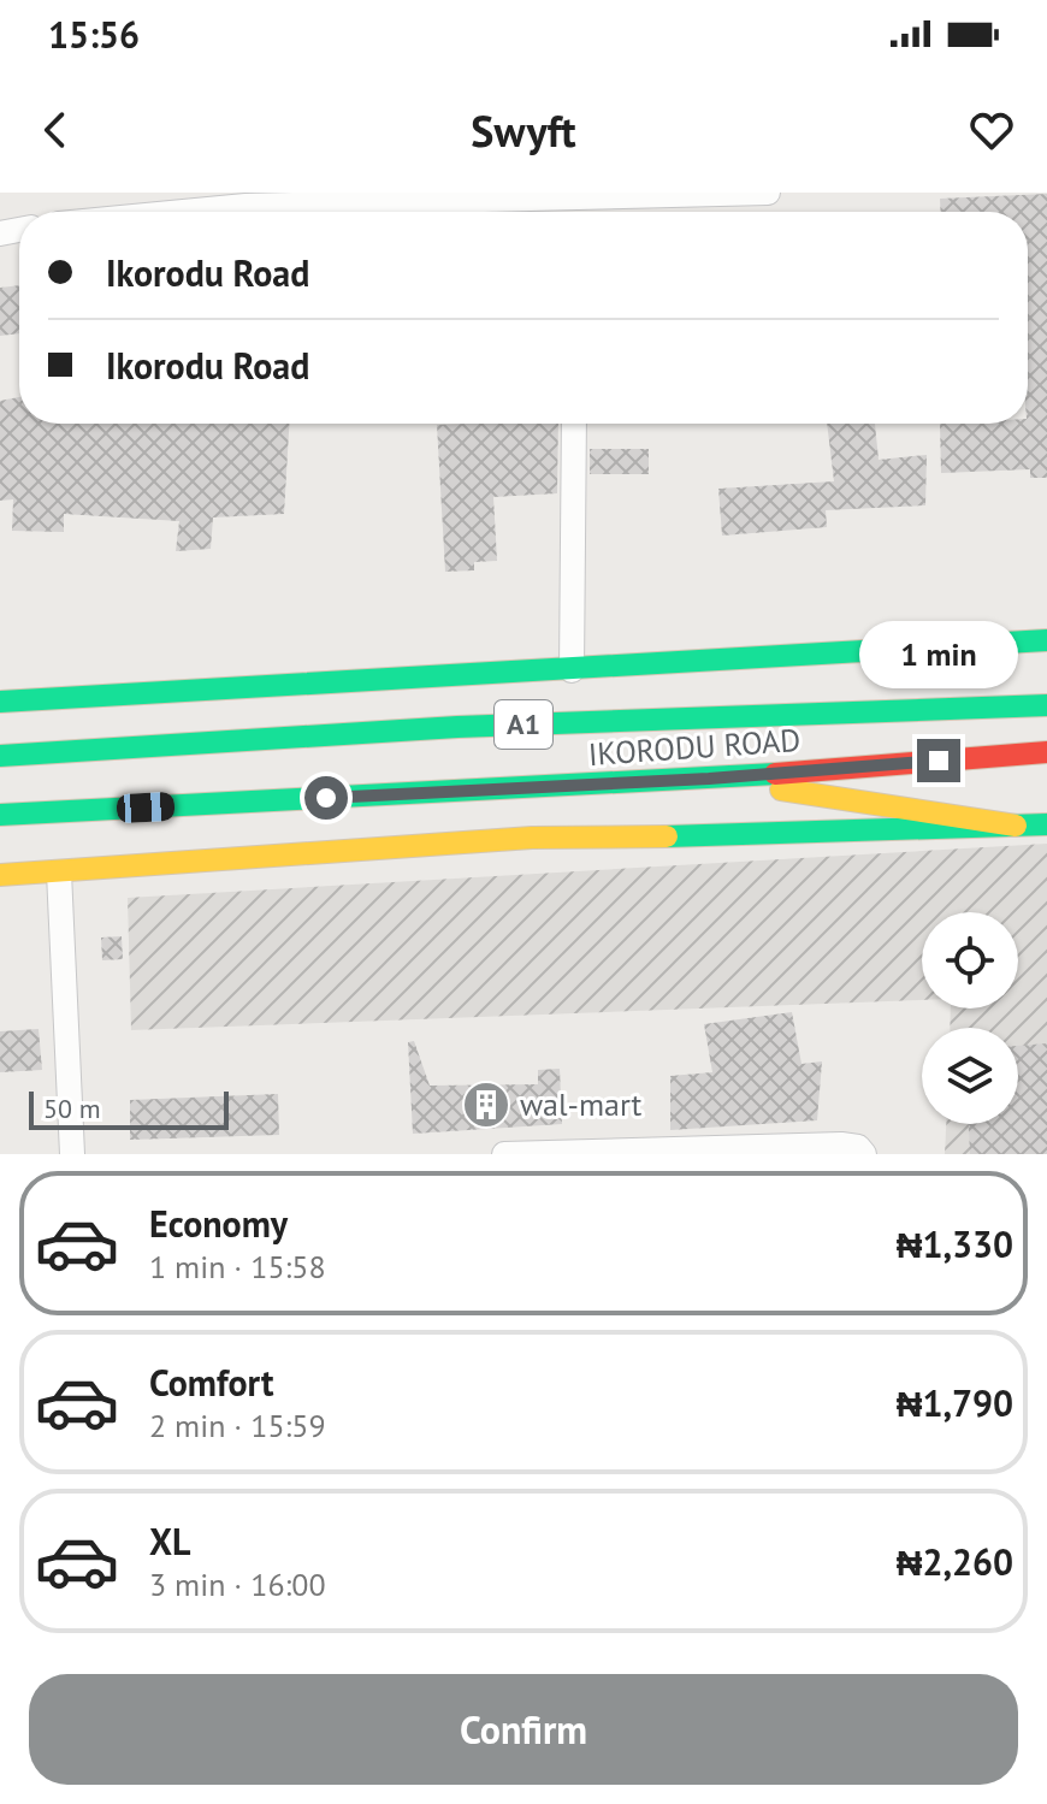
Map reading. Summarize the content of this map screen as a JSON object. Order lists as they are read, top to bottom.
{
  "streets": {
    "main road": ["A1", "IKORODU ROAD"]
  },
  "places": {
    "building": ["wal-mart"]
  },
  "scale_bar": "50 m",
  "page": {
    "status": "15:56",
    "header": "Swyft",
    "banner": ["Ikorodu Road", "Ikorodu Road"],
    "bubble": "1 min",
    "scale": "50 m",
    "list": [
      {
        "name": "Economy",
        "note": "1 min · 15:58",
        "value": "₦1,330"
      },
      {
        "name": "Comfort",
        "note": "2 min · 15:59",
        "value": "₦1,790"
      },
      {
        "name": "XL",
        "note": "3 min · 16:00",
        "value": "₦2,260"
      }
    ],
    "buttons": "Confirm"
  }
}
